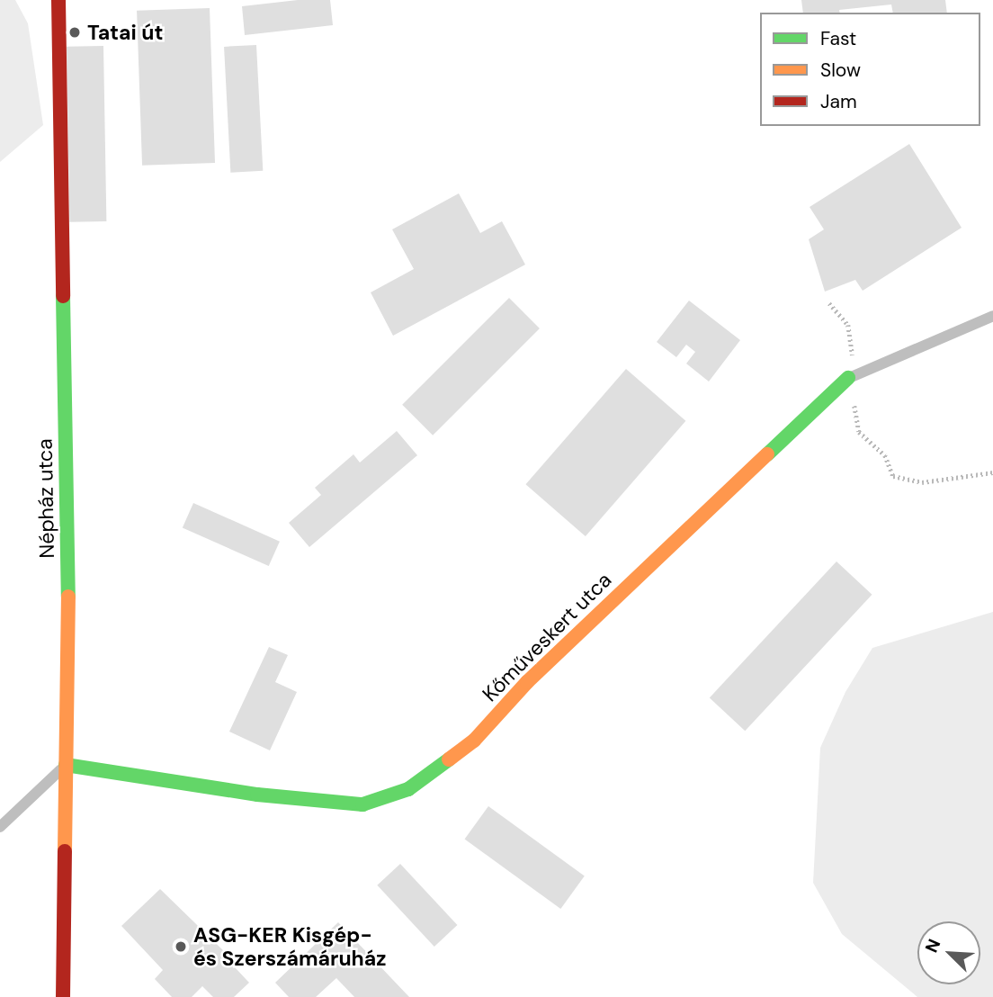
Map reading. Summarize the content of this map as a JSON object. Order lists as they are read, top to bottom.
{
  "streets": {
    "street": ["Népház utca", "Kőműveskert utca"]
  },
  "crossings": [
    ["Népház utca", "Kőműveskert utca"]
  ],
  "places": ["Tatai út", "ASG-KER Kisgép- és Szerszámáruház"],
  "legend": ["Fast", "Slow", "Jam"],
  "north": "top left"
}
